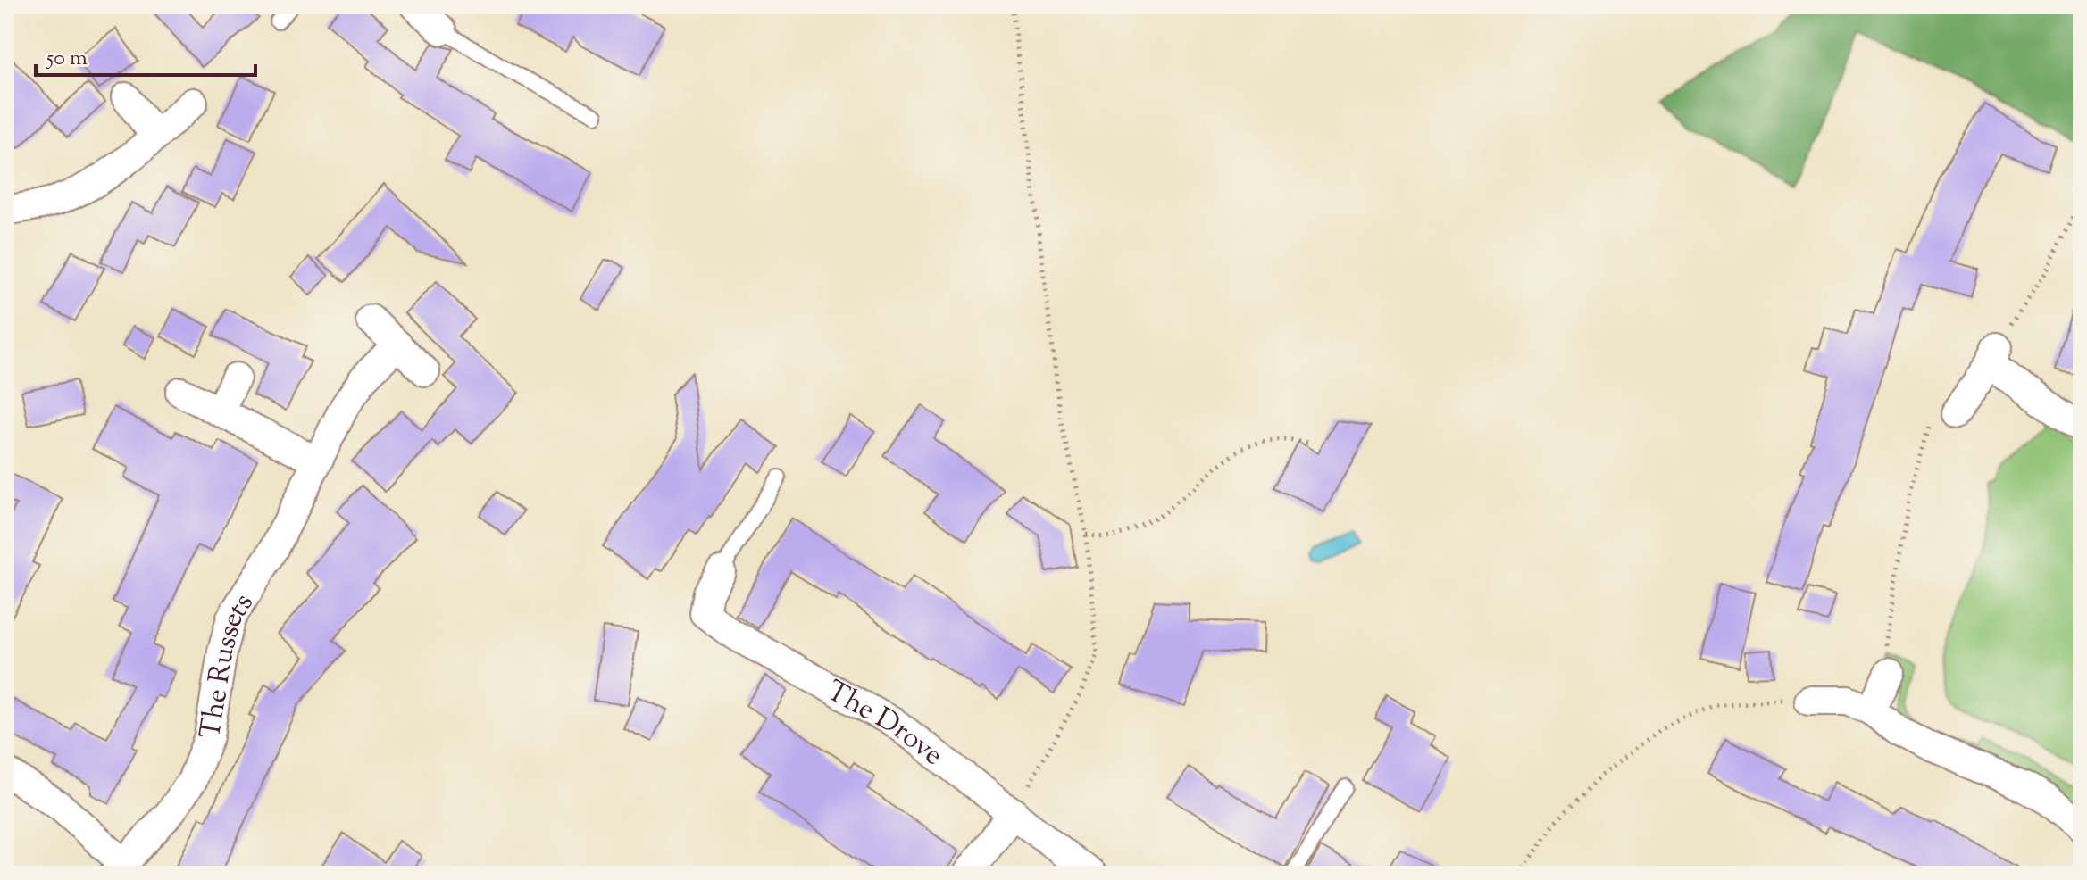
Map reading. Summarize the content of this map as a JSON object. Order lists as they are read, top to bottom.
{
  "streets": {
    "street": ["The Russets", "The Drove"]
  },
  "scale_bar": "50 m"
}
